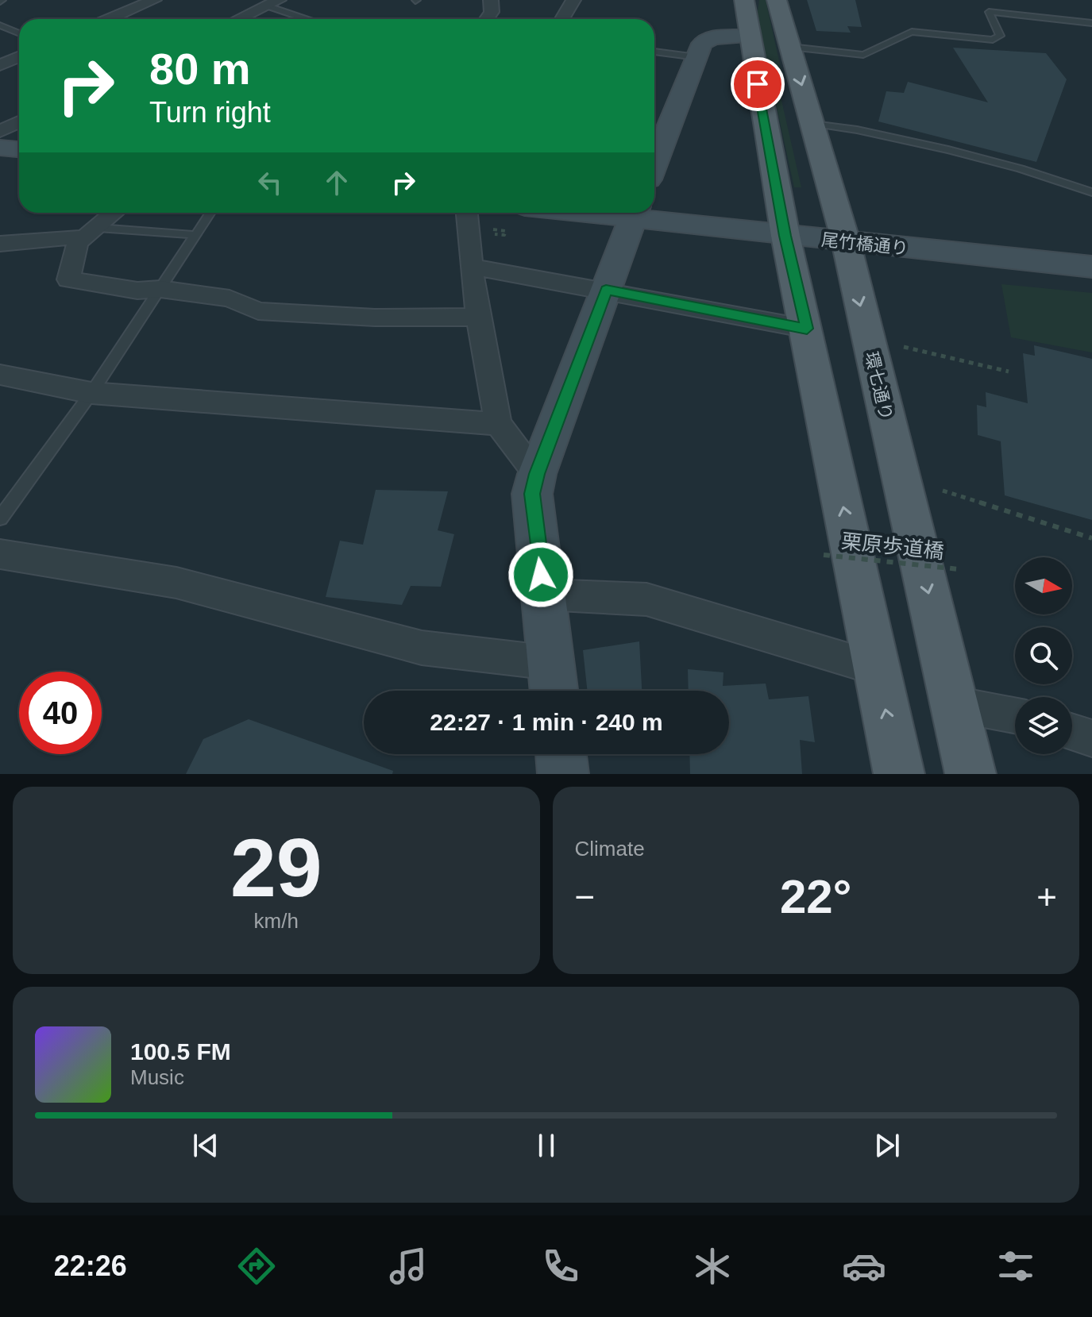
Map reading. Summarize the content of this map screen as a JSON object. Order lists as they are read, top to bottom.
{
  "streets": {
    "main road": ["環七通り"],
    "street": ["尾竹橋通り"],
    "path": ["栗原歩道橋"]
  },
  "crossings": [
    ["尾竹橋通り", "環七通り"]
  ],
  "north": "right",
  "page": {
    "turn": ["80 m", "Turn right"],
    "limit": "40",
    "trip": "22:27 · 1 min · 240 m",
    "tile": [
      ["29", "km/h"],
      "Climate"
    ],
    "heat": ["−", "22°", "+"],
    "song": ["100.5 FM", "Music"],
    "tabs": "22:26"
  }
}
